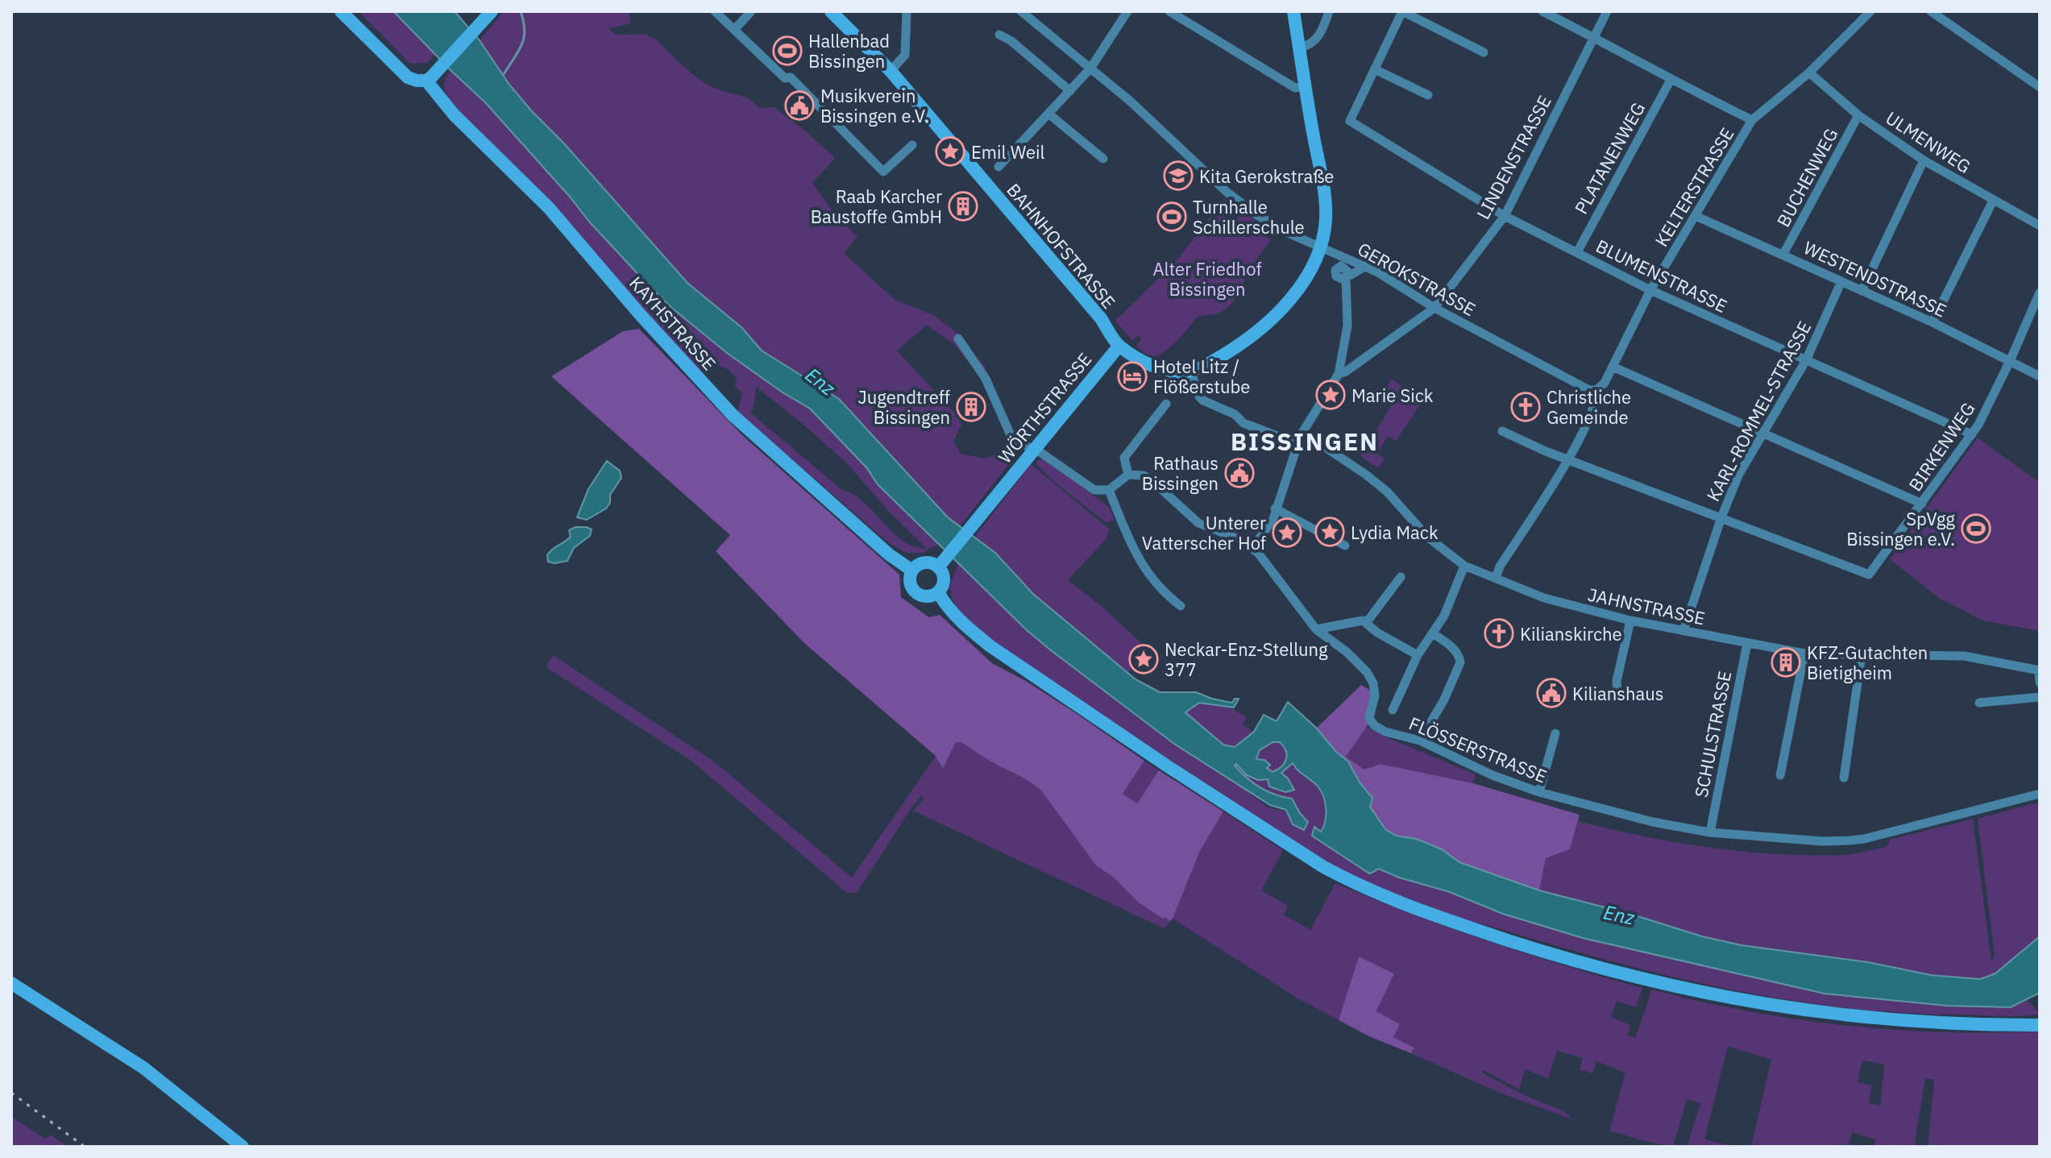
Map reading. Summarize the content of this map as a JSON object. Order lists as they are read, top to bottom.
{
  "streets": {
    "main road": ["BAHNHOFSTRASSE", "KAYHSTRASSE", "WÖRTHSTRASSE"],
    "street": [
      "ULMENWEG",
      "LINDENSTRASSE",
      "PLATANENWEG",
      "BUCHENWEG",
      "KELTERSTRASSE",
      "BLUMENSTRASSE",
      "GEROKSTRASSE",
      "WESTENDSTRASSE",
      "KARL-ROMMEL-STRASSE",
      "BIRKENWEG",
      "JAHNSTRASSE",
      "SCHULSTRASSE",
      "FLÖSSERSTRASSE"
    ]
  },
  "crossings": [
    ["ULMENWEG", "BUCHENWEG"],
    ["ULMENWEG", "KELTERSTRASSE"],
    ["LINDENSTRASSE", "BLUMENSTRASSE"],
    ["LINDENSTRASSE", "GEROKSTRASSE"],
    ["PLATANENWEG", "BLUMENSTRASSE"],
    ["BUCHENWEG", "WESTENDSTRASSE"],
    ["KELTERSTRASSE", "BLUMENSTRASSE"],
    ["KELTERSTRASSE", "GEROKSTRASSE"],
    ["KELTERSTRASSE", "WESTENDSTRASSE"],
    ["KELTERSTRASSE", "JAHNSTRASSE"],
    ["BAHNHOFSTRASSE", "WÖRTHSTRASSE"],
    ["BLUMENSTRASSE", "KARL-ROMMEL-STRASSE"],
    ["BLUMENSTRASSE", "BIRKENWEG"],
    ["WESTENDSTRASSE", "KARL-ROMMEL-STRASSE"],
    ["WESTENDSTRASSE", "BIRKENWEG"],
    ["KAYHSTRASSE", "WÖRTHSTRASSE"],
    ["KARL-ROMMEL-STRASSE", "BIRKENWEG"],
    ["KARL-ROMMEL-STRASSE", "JAHNSTRASSE"],
    ["JAHNSTRASSE", "SCHULSTRASSE"],
    ["SCHULSTRASSE", "FLÖSSERSTRASSE"]
  ],
  "districts": ["BISSINGEN"],
  "water": ["Enz"],
  "parks": ["Alter Friedhof Bissingen"],
  "places": {
    "sports": ["Hallenbad Bissingen", "Turnhalle Schillerschule", "SpVgg Bissingen e.V."],
    "public building": ["Musikverein Bissingen e.V.", "Rathaus Bissingen", "Kilianshaus"],
    "place": [
      "Emil Weil",
      "Marie Sick",
      "Lydia Mack",
      "Unterer Vatterscher Hof",
      "Neckar-Enz-Stellung 377"
    ],
    "school or university": ["Kita Gerokstraße"],
    "building": ["Raab Karcher Baustoffe GmbH", "Jugendtreff Bissingen", "KFZ-Gutachten Bietigheim"],
    "hotel": ["Hotel Litz / Flößerstube"],
    "church": ["Christliche Gemeinde", "Kilianskirche"]
  }
}
